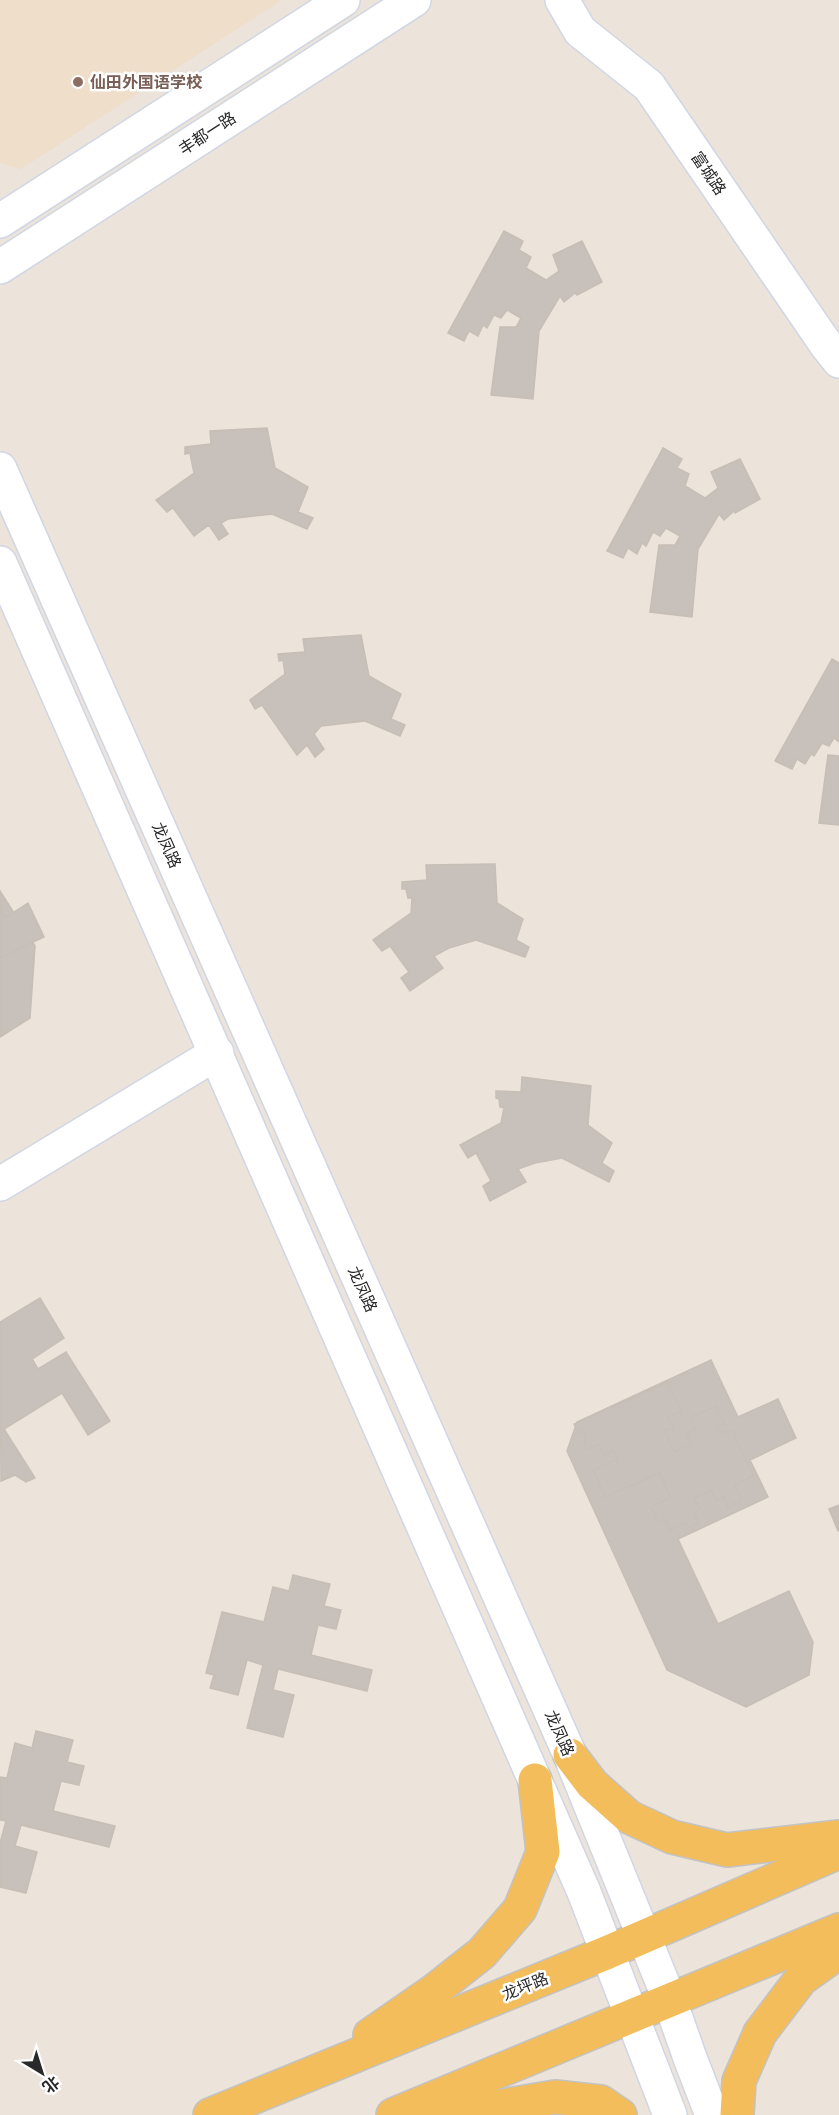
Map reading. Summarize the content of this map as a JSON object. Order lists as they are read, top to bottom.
{
  "streets": {
    "main road": ["龙坪路"],
    "street": ["丰都一路", "富城路", "龙凤路"]
  },
  "crossings": [
    ["龙凤路", "龙坪路"]
  ],
  "places": ["仙田外国语学校"],
  "north": "bottom right"
}
